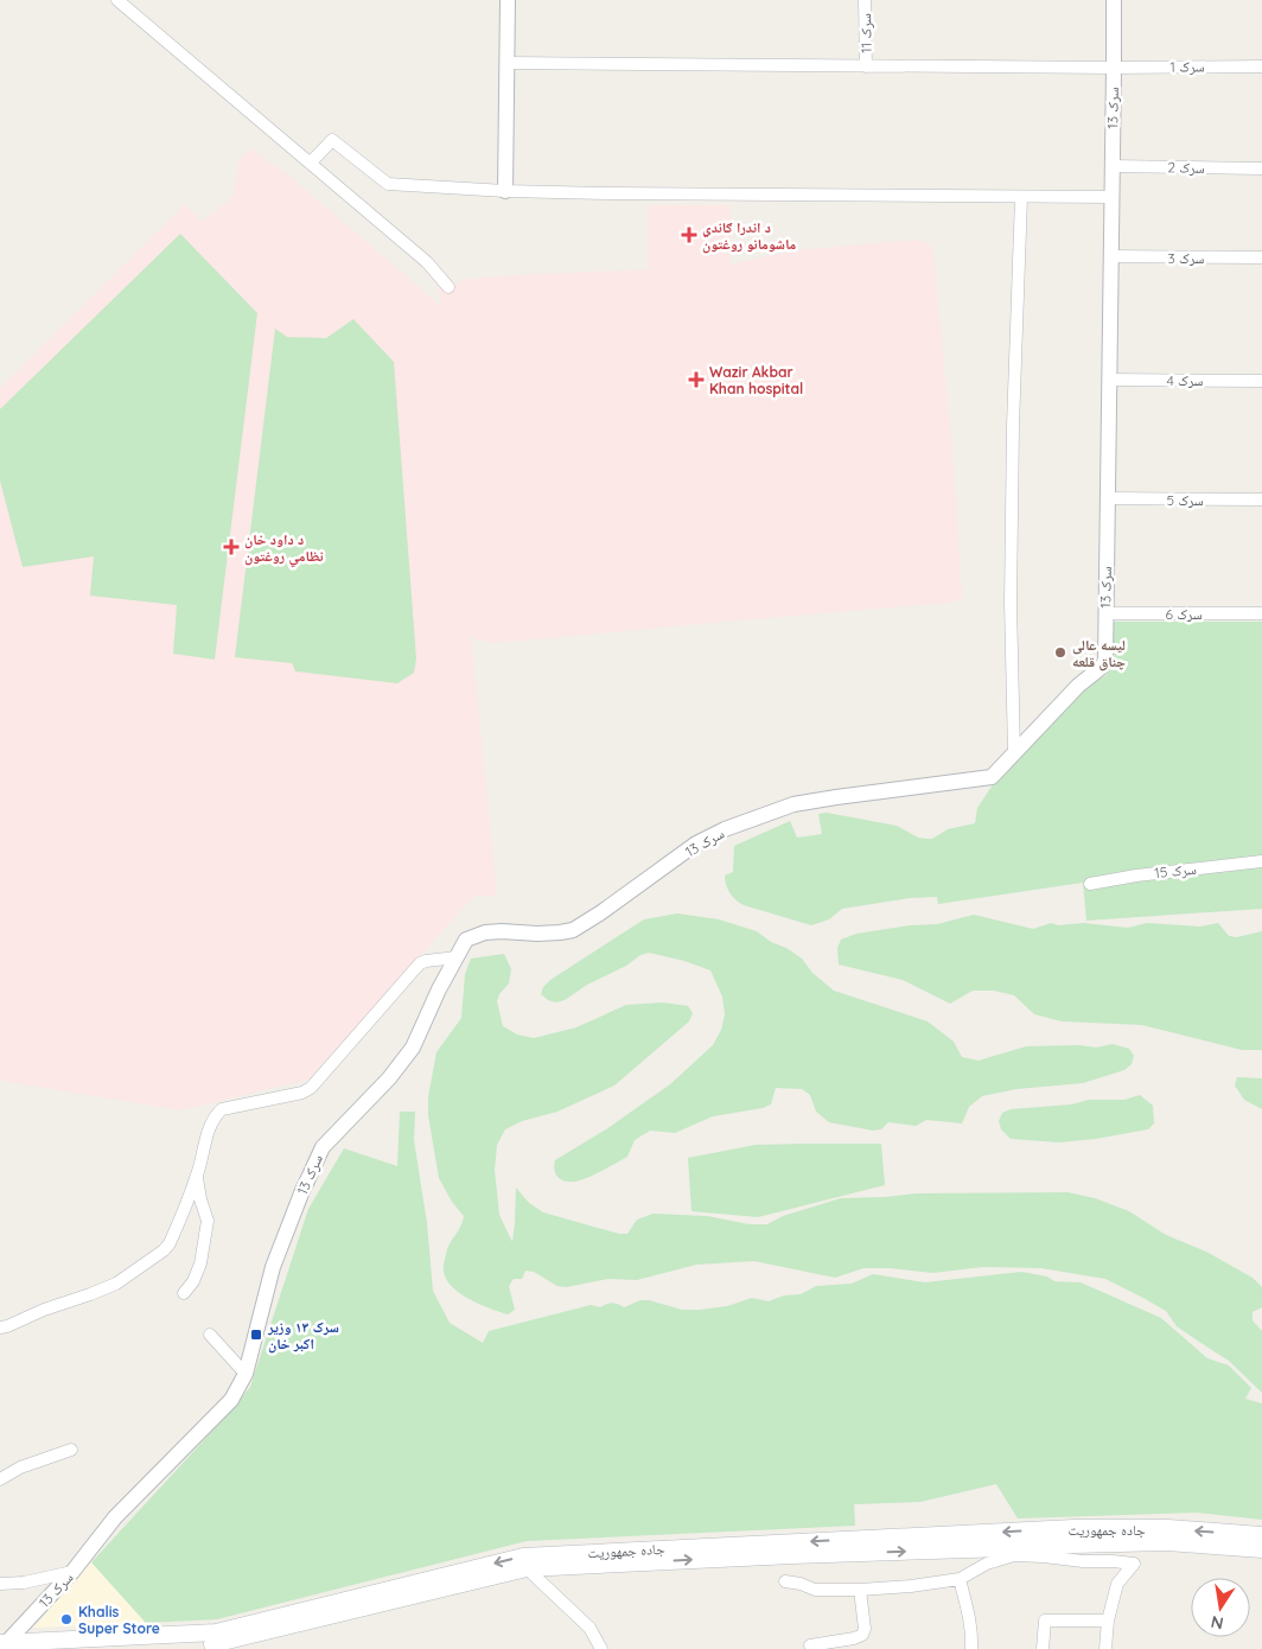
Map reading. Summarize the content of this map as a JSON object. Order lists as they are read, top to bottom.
{
  "streets": {
    "main road": ["جاده جمهوریت"],
    "street": [
      "سرک 11",
      "سرک 1",
      "سرک 13",
      "سرک 2",
      "سرک 3",
      "سرک 4",
      "سرک 5",
      "سرک 6",
      "سرک 15"
    ]
  },
  "crossings": [
    ["سرک 11", "سرک 1"],
    ["سرک 1", "سرک 13"],
    ["سرک 13", "سرک 2"],
    ["سرک 13", "سرک 3"],
    ["سرک 13", "سرک 4"],
    ["سرک 13", "سرک 5"],
    ["سرک 13", "سرک 6"],
    ["سرک 13", "جاده جمهوریت"]
  ],
  "places": {
    "health": ["د اندرا ګاندي ماشومانو روغتون", "Wazir Akbar Khan hospital", "د داود خان نظامي روغتون"],
    "other": ["لیسه عالی چناق قلعه", "Khalis Super Store"],
    "transit": ["سرک ۱۳ وزیر اکبر خان"]
  },
  "north": "bottom"
}
